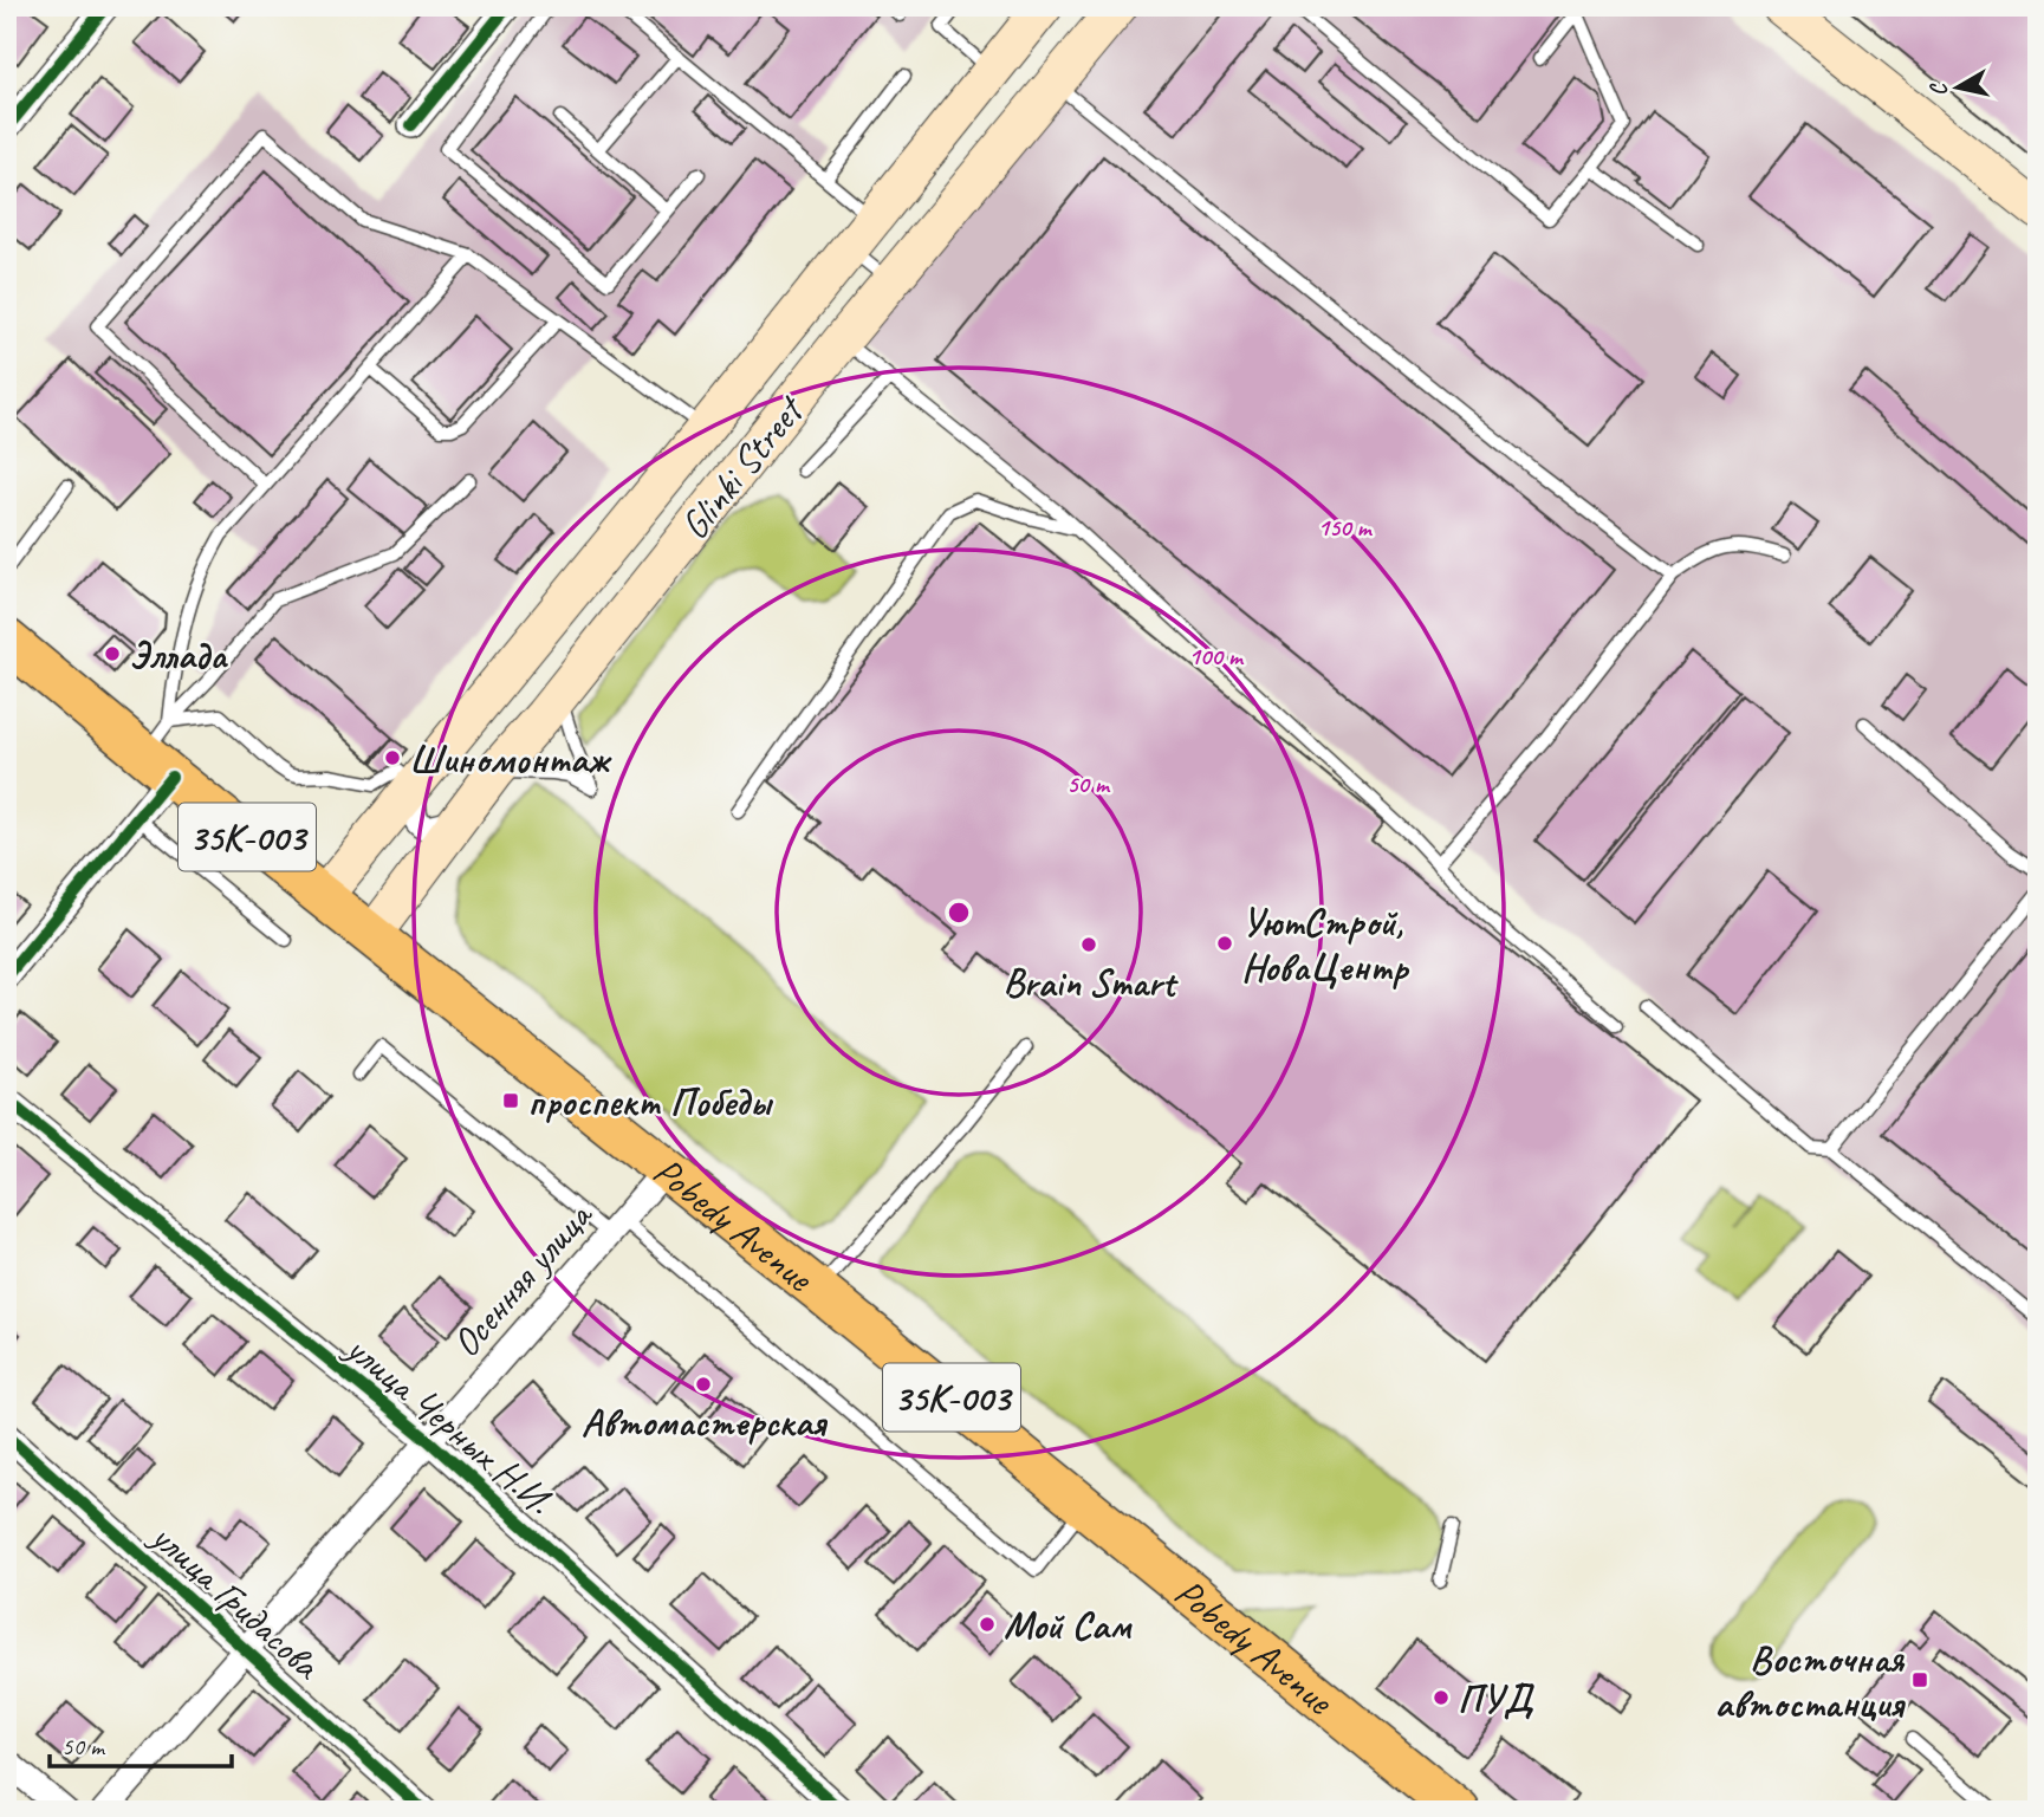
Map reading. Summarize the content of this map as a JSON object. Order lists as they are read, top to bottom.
{
  "streets": {
    "main road": ["Glinki Street", "35К-003", "Pobedy Avenue"],
    "street": ["Осенняя улица", "улица Черных Н.И.", "улица Гридасова"]
  },
  "crossings": [
    ["Glinki Street", "Pobedy Avenue"],
    ["Pobedy Avenue", "Осенняя улица"],
    ["Осенняя улица", "улица Черных Н.И."],
    ["Осенняя улица", "улица Гридасова"]
  ],
  "places": {
    "other": [
      "Эллада",
      "Шиномонтаж",
      "УютСтрой, НоваЦентр",
      "Brain Smart",
      "Автомастерская",
      "Мой Сам",
      "ПУД"
    ],
    "transit": ["проспект Победы", "Восточная автостанция"]
  },
  "scale_bar": "50 m",
  "north": "left",
  "rings": ["150 m", "100 m", "50 m"]
}
